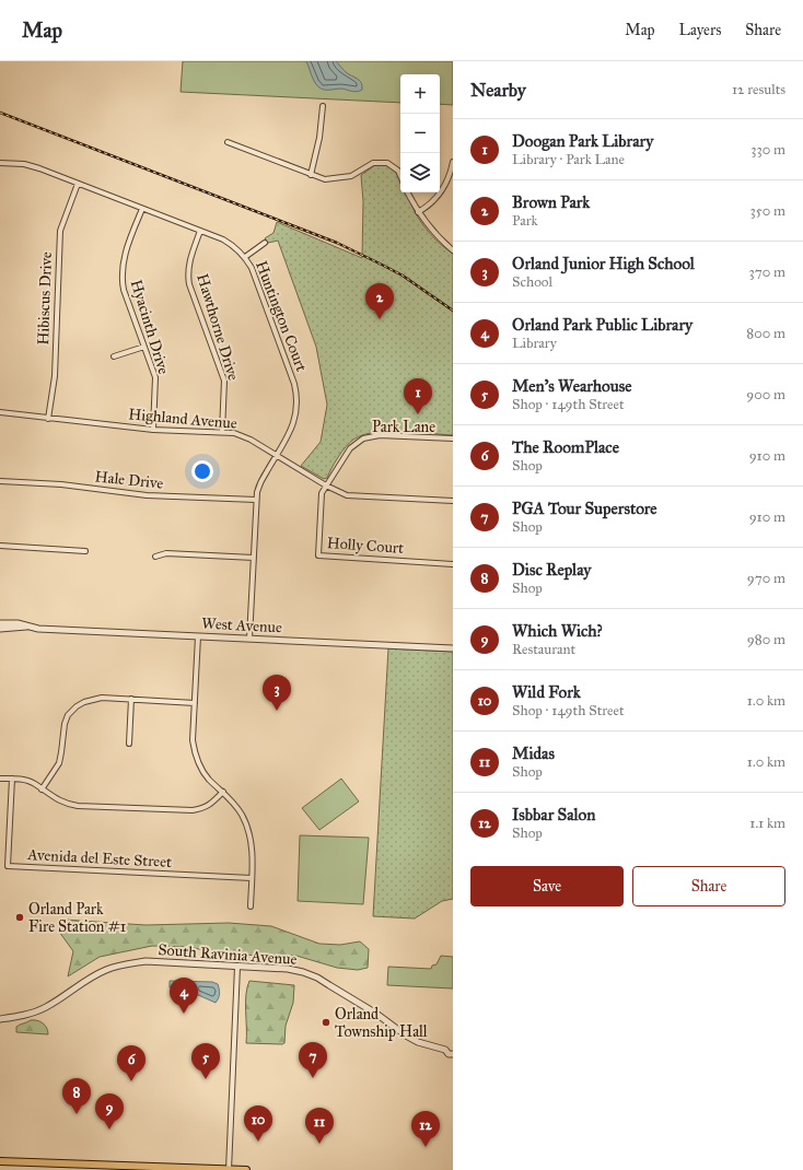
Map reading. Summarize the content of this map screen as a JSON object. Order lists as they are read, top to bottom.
{
  "streets": {
    "street": [
      "Hibiscus Drive",
      "Huntington Court",
      "Hyacinth Drive",
      "Hawthorne Drive",
      "Highland Avenue",
      "Park Lane",
      "Hale Drive",
      "Holly Court",
      "West Avenue",
      "Avenida del Este Street",
      "South Ravinia Avenue"
    ]
  },
  "crossings": [
    ["Hibiscus Drive", "Huntington Court"],
    ["Hibiscus Drive", "Highland Avenue"],
    ["Huntington Court", "Hyacinth Drive"],
    ["Huntington Court", "Hawthorne Drive"],
    ["Huntington Court", "Highland Avenue"],
    ["Huntington Court", "Hale Drive"],
    ["Huntington Court", "West Avenue"],
    ["Hyacinth Drive", "Highland Avenue"],
    ["Hawthorne Drive", "Highland Avenue"],
    ["Highland Avenue", "Park Lane"],
    ["Highland Avenue", "Holly Court"],
    ["Park Lane", "Holly Court"]
  ],
  "places": ["Orland Park Fire Station #1", "Orland Township Hall"],
  "page": {
    "header": "Map",
    "nav": ["Map", "Layers", "Share"],
    "heading": ["Nearby", "12 results"],
    "map_buttons": ["+", "−"],
    "list": [
      {
        "mark": "1",
        "name": "Doogan Park Library",
        "note": "Library · Park Lane",
        "value": "330 m"
      },
      {
        "mark": "2",
        "name": "Brown Park",
        "note": "Park",
        "value": "350 m"
      },
      {
        "mark": "3",
        "name": "Orland Junior High School",
        "note": "School",
        "value": "370 m"
      },
      {
        "mark": "4",
        "name": "Orland Park Public Library",
        "note": "Library",
        "value": "800 m"
      },
      {
        "mark": "5",
        "name": "Men's Wearhouse",
        "note": "Shop · 149th Street",
        "value": "900 m"
      },
      {
        "mark": "6",
        "name": "The RoomPlace",
        "note": "Shop",
        "value": "910 m"
      },
      {
        "mark": "7",
        "name": "PGA Tour Superstore",
        "note": "Shop",
        "value": "910 m"
      },
      {
        "mark": "8",
        "name": "Disc Replay",
        "note": "Shop",
        "value": "970 m"
      },
      {
        "mark": "9",
        "name": "Which Wich?",
        "note": "Restaurant",
        "value": "980 m"
      },
      {
        "mark": "10",
        "name": "Wild Fork",
        "note": "Shop · 149th Street",
        "value": "1.0 km"
      },
      {
        "mark": "11",
        "name": "Midas",
        "note": "Shop",
        "value": "1.0 km"
      },
      {
        "mark": "12",
        "name": "Isbbar Salon",
        "note": "Shop",
        "value": "1.1 km"
      }
    ],
    "pins": [
      "2",
      "1",
      "3",
      "4",
      "7",
      "5",
      "6",
      "8",
      "9",
      "10",
      "11",
      "12"
    ],
    "buttons": ["Save", "Share"]
  }
}
